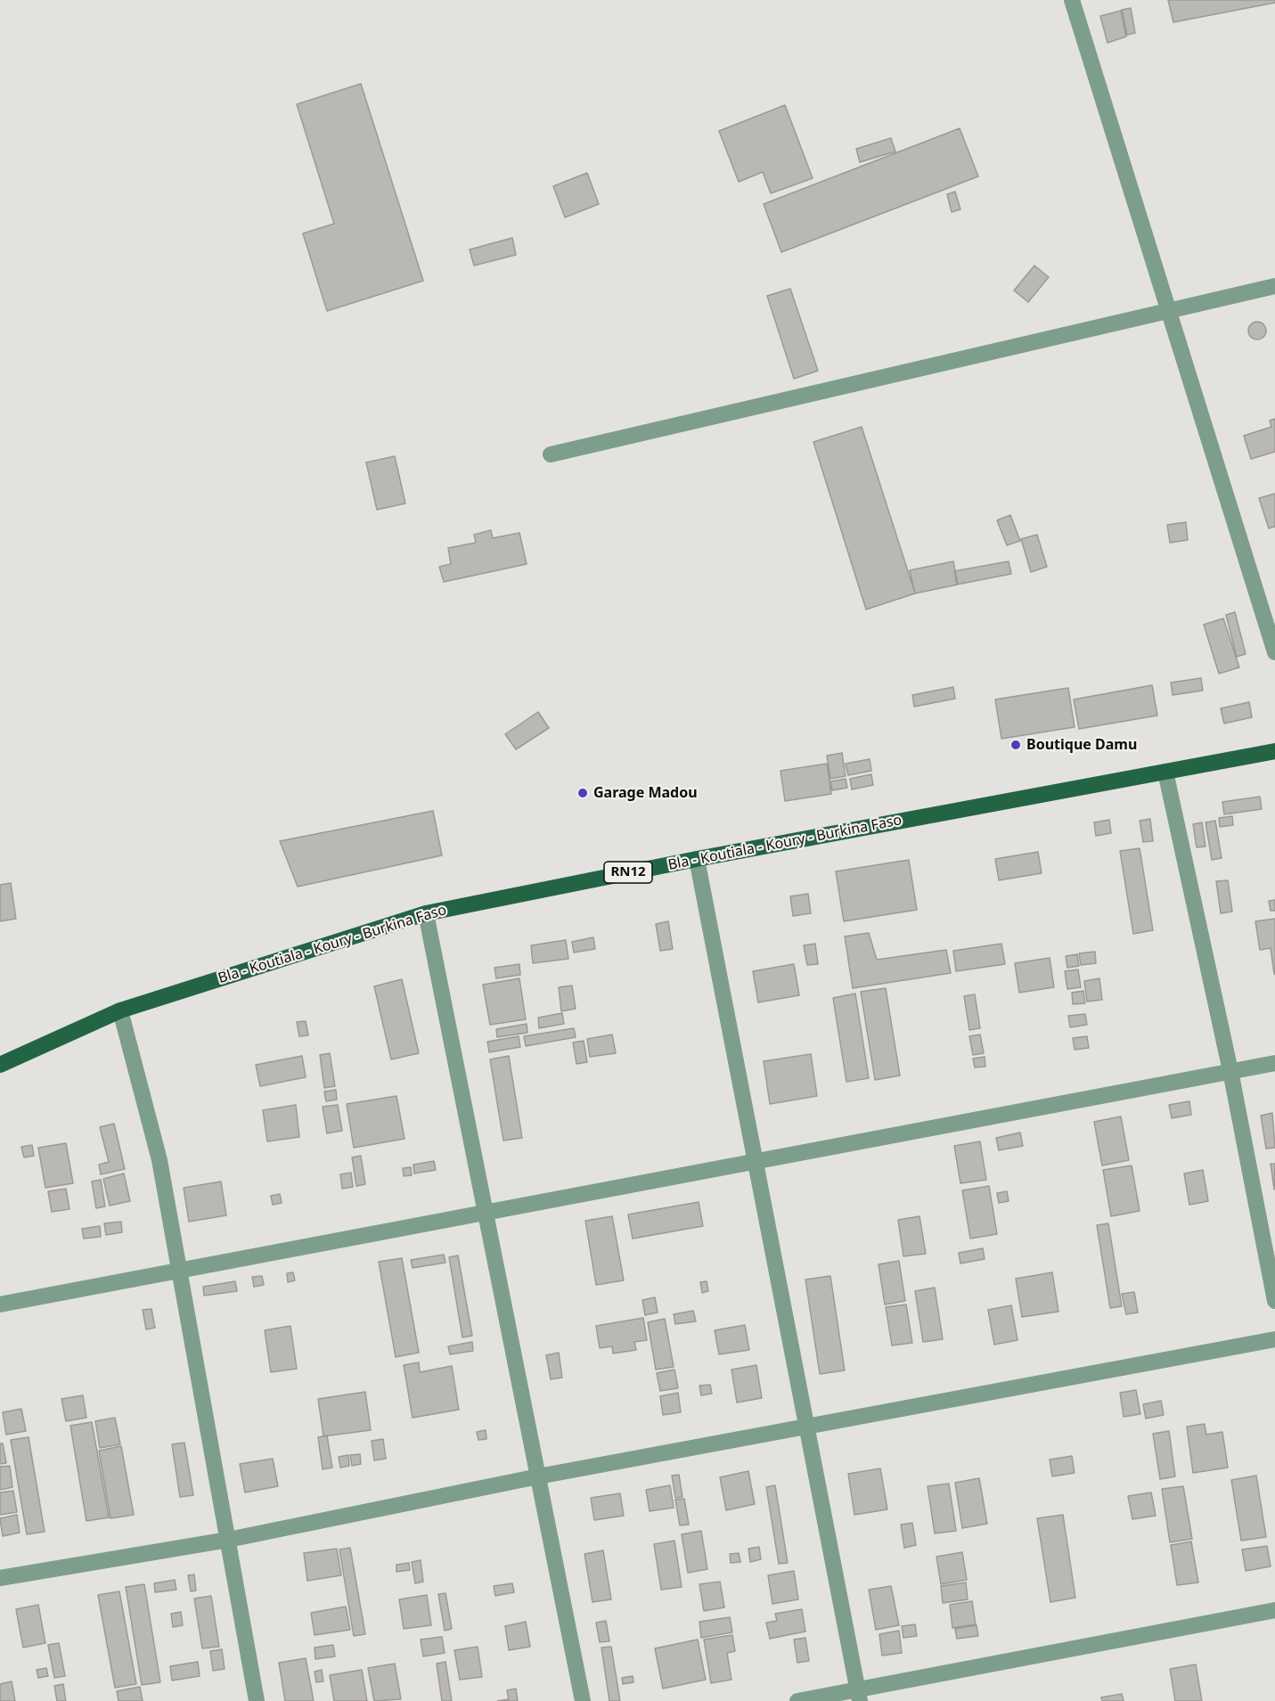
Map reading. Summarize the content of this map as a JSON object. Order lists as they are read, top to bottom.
{
  "streets": {
    "main road": ["Bla - Koutiala - Koury - Burkina Faso", "RN12"]
  },
  "places": ["Boutique Damu", "Garage Madou"]
}
